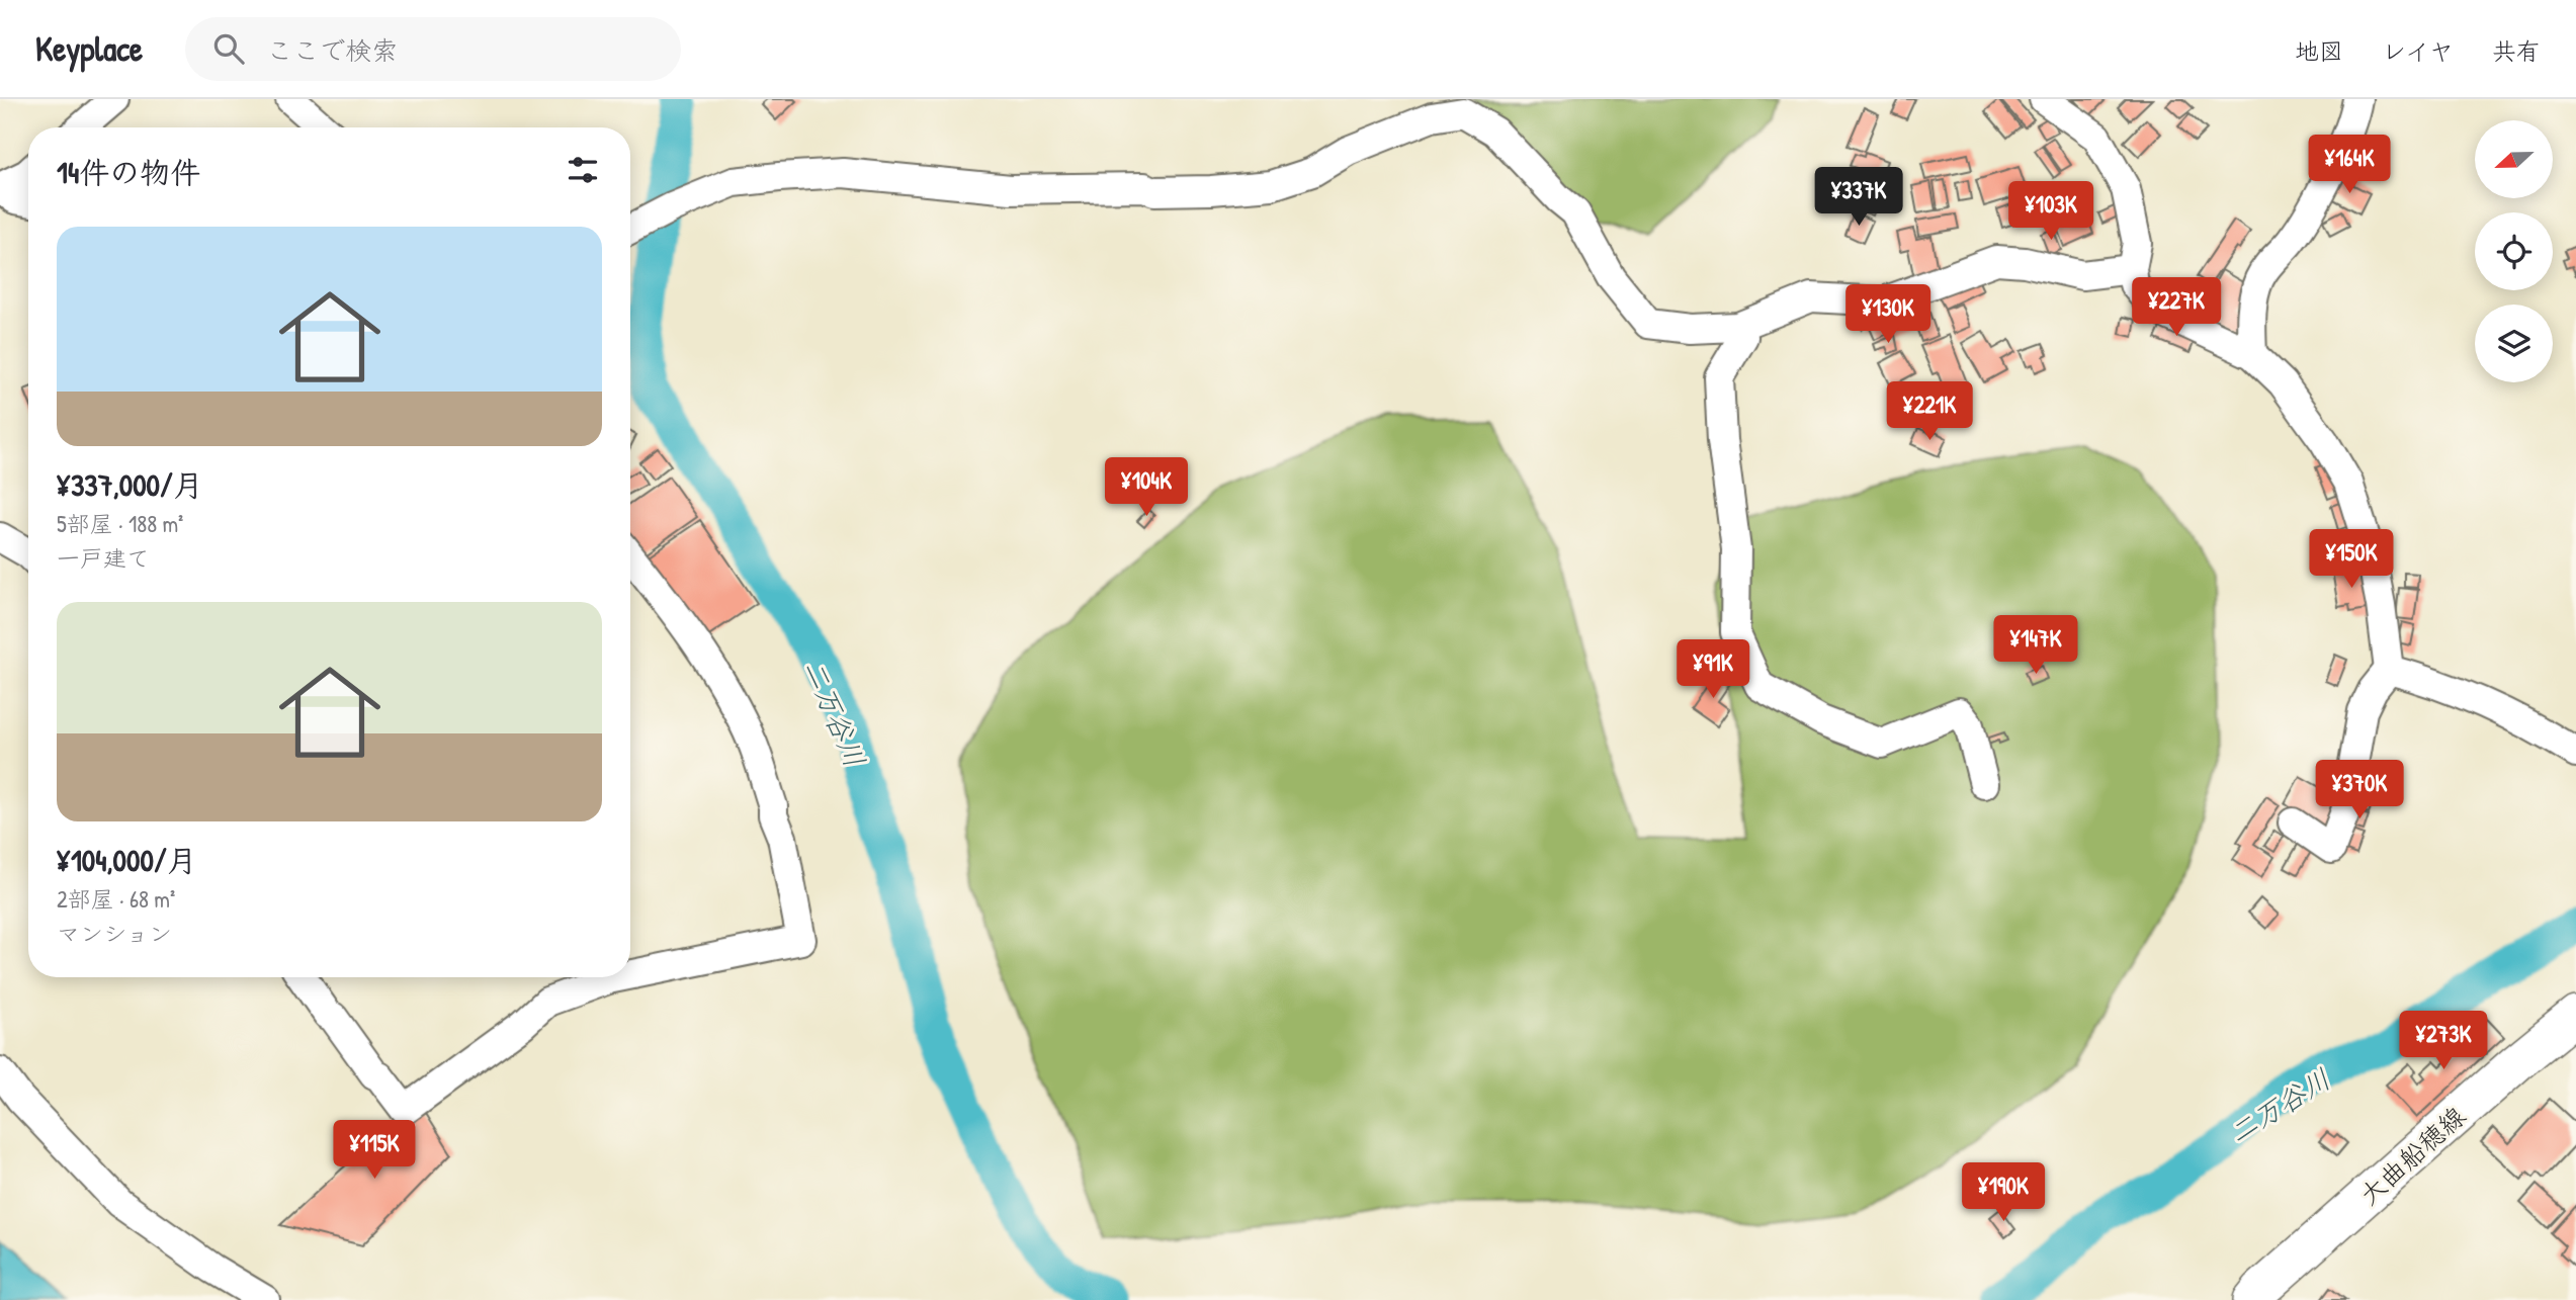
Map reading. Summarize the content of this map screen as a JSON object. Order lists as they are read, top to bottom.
{
  "streets": {
    "main road": ["大曲船穂線"]
  },
  "water": ["二万谷川"],
  "north": "left",
  "page": {
    "header": "Keyplace",
    "search": "ここで検索",
    "nav": ["地図", "レイヤ", "共有"],
    "heading": "14件の物件",
    "price": [
      "¥164K",
      "¥337K",
      "¥103K",
      "¥227K",
      "¥130K",
      "¥221K",
      "¥104K",
      "¥150K",
      "¥147K",
      "¥91K",
      "¥370K",
      "¥273K",
      "¥115K",
      "¥190K"
    ],
    "list": [
      {
        "name": "¥337,000/月",
        "note": "5部屋 · 188 m² · 一戸建て"
      },
      {
        "name": "¥104,000/月",
        "note": "2部屋 · 68 m² · マンション"
      }
    ]
  }
}
